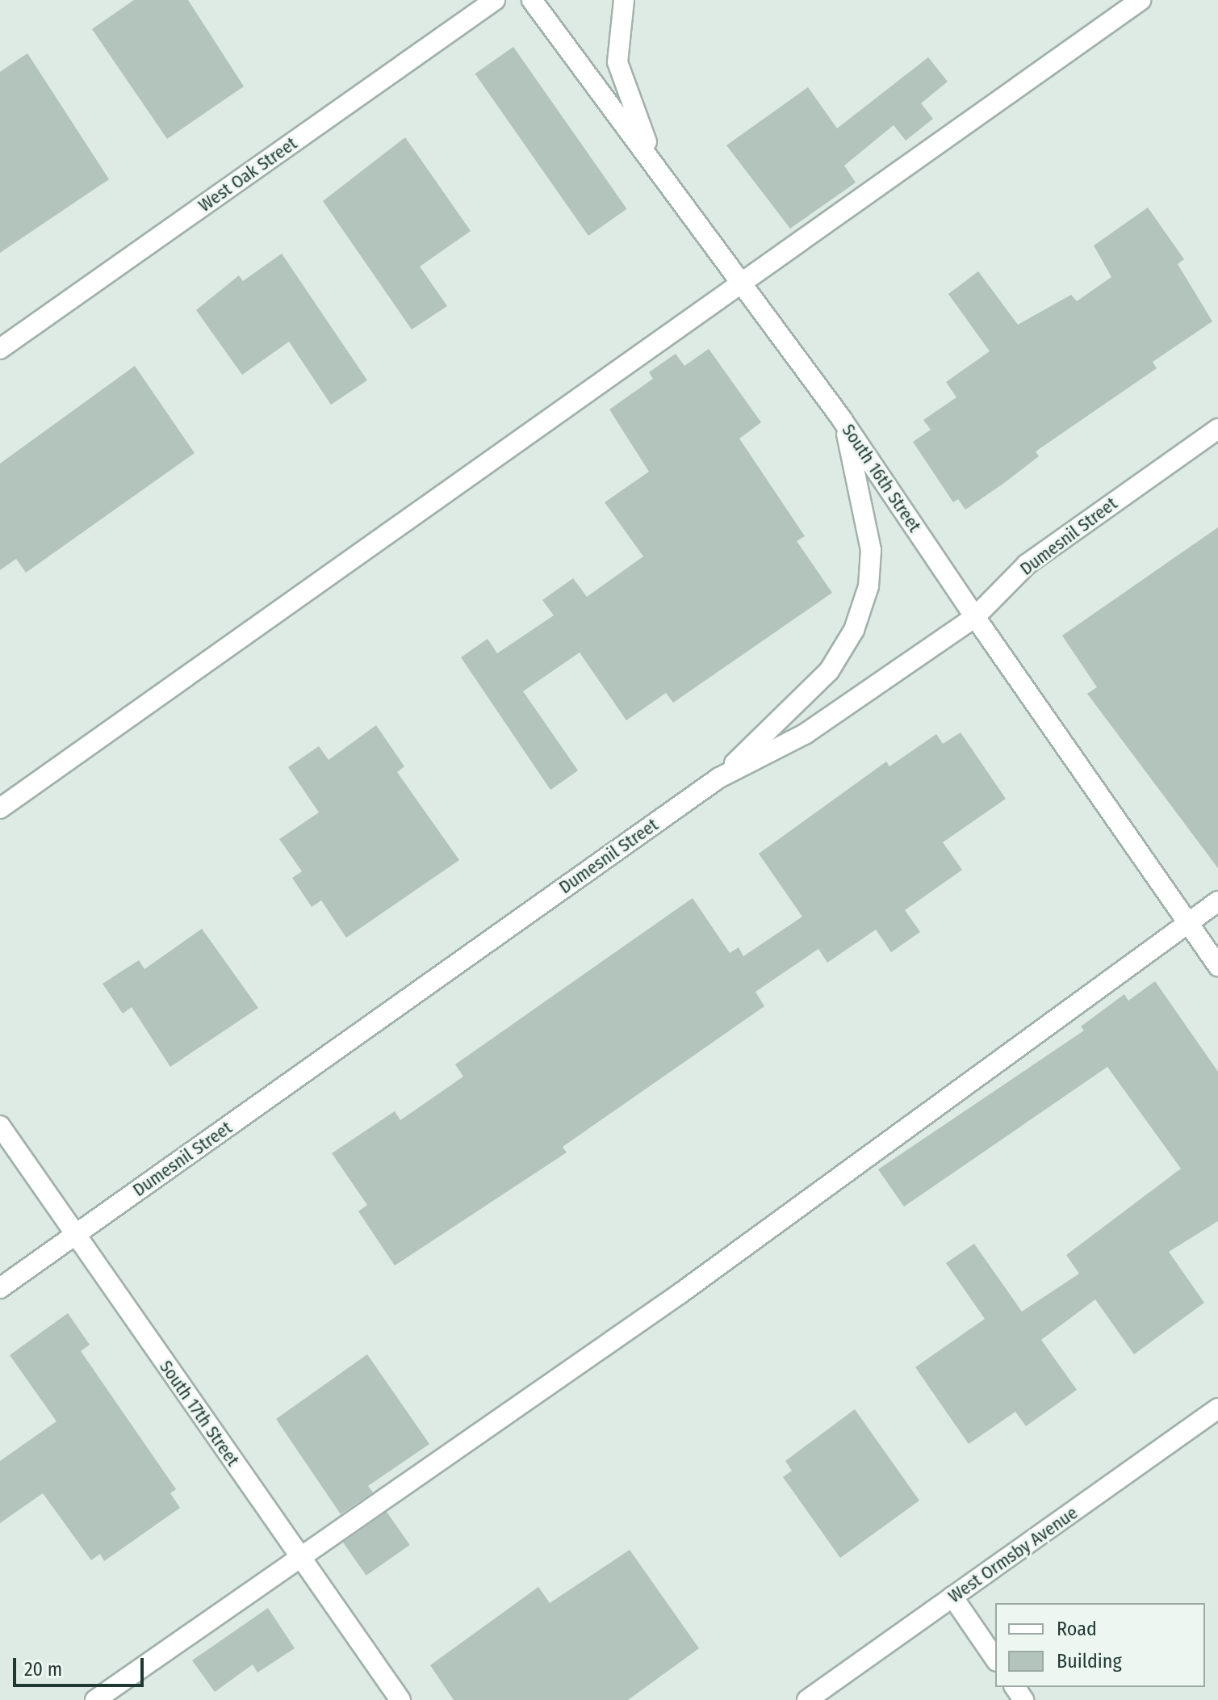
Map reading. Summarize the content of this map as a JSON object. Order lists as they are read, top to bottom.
{
  "streets": {
    "main road": [
      "West Oak Street",
      "South 16th Street",
      "Dumesnil Street",
      "South 17th Street",
      "West Ormsby Avenue"
    ]
  },
  "crossings": [
    ["South 16th Street", "Dumesnil Street"],
    ["Dumesnil Street", "South 17th Street"]
  ],
  "legend": ["Road", "Building"],
  "scale_bar": "20 m"
}
